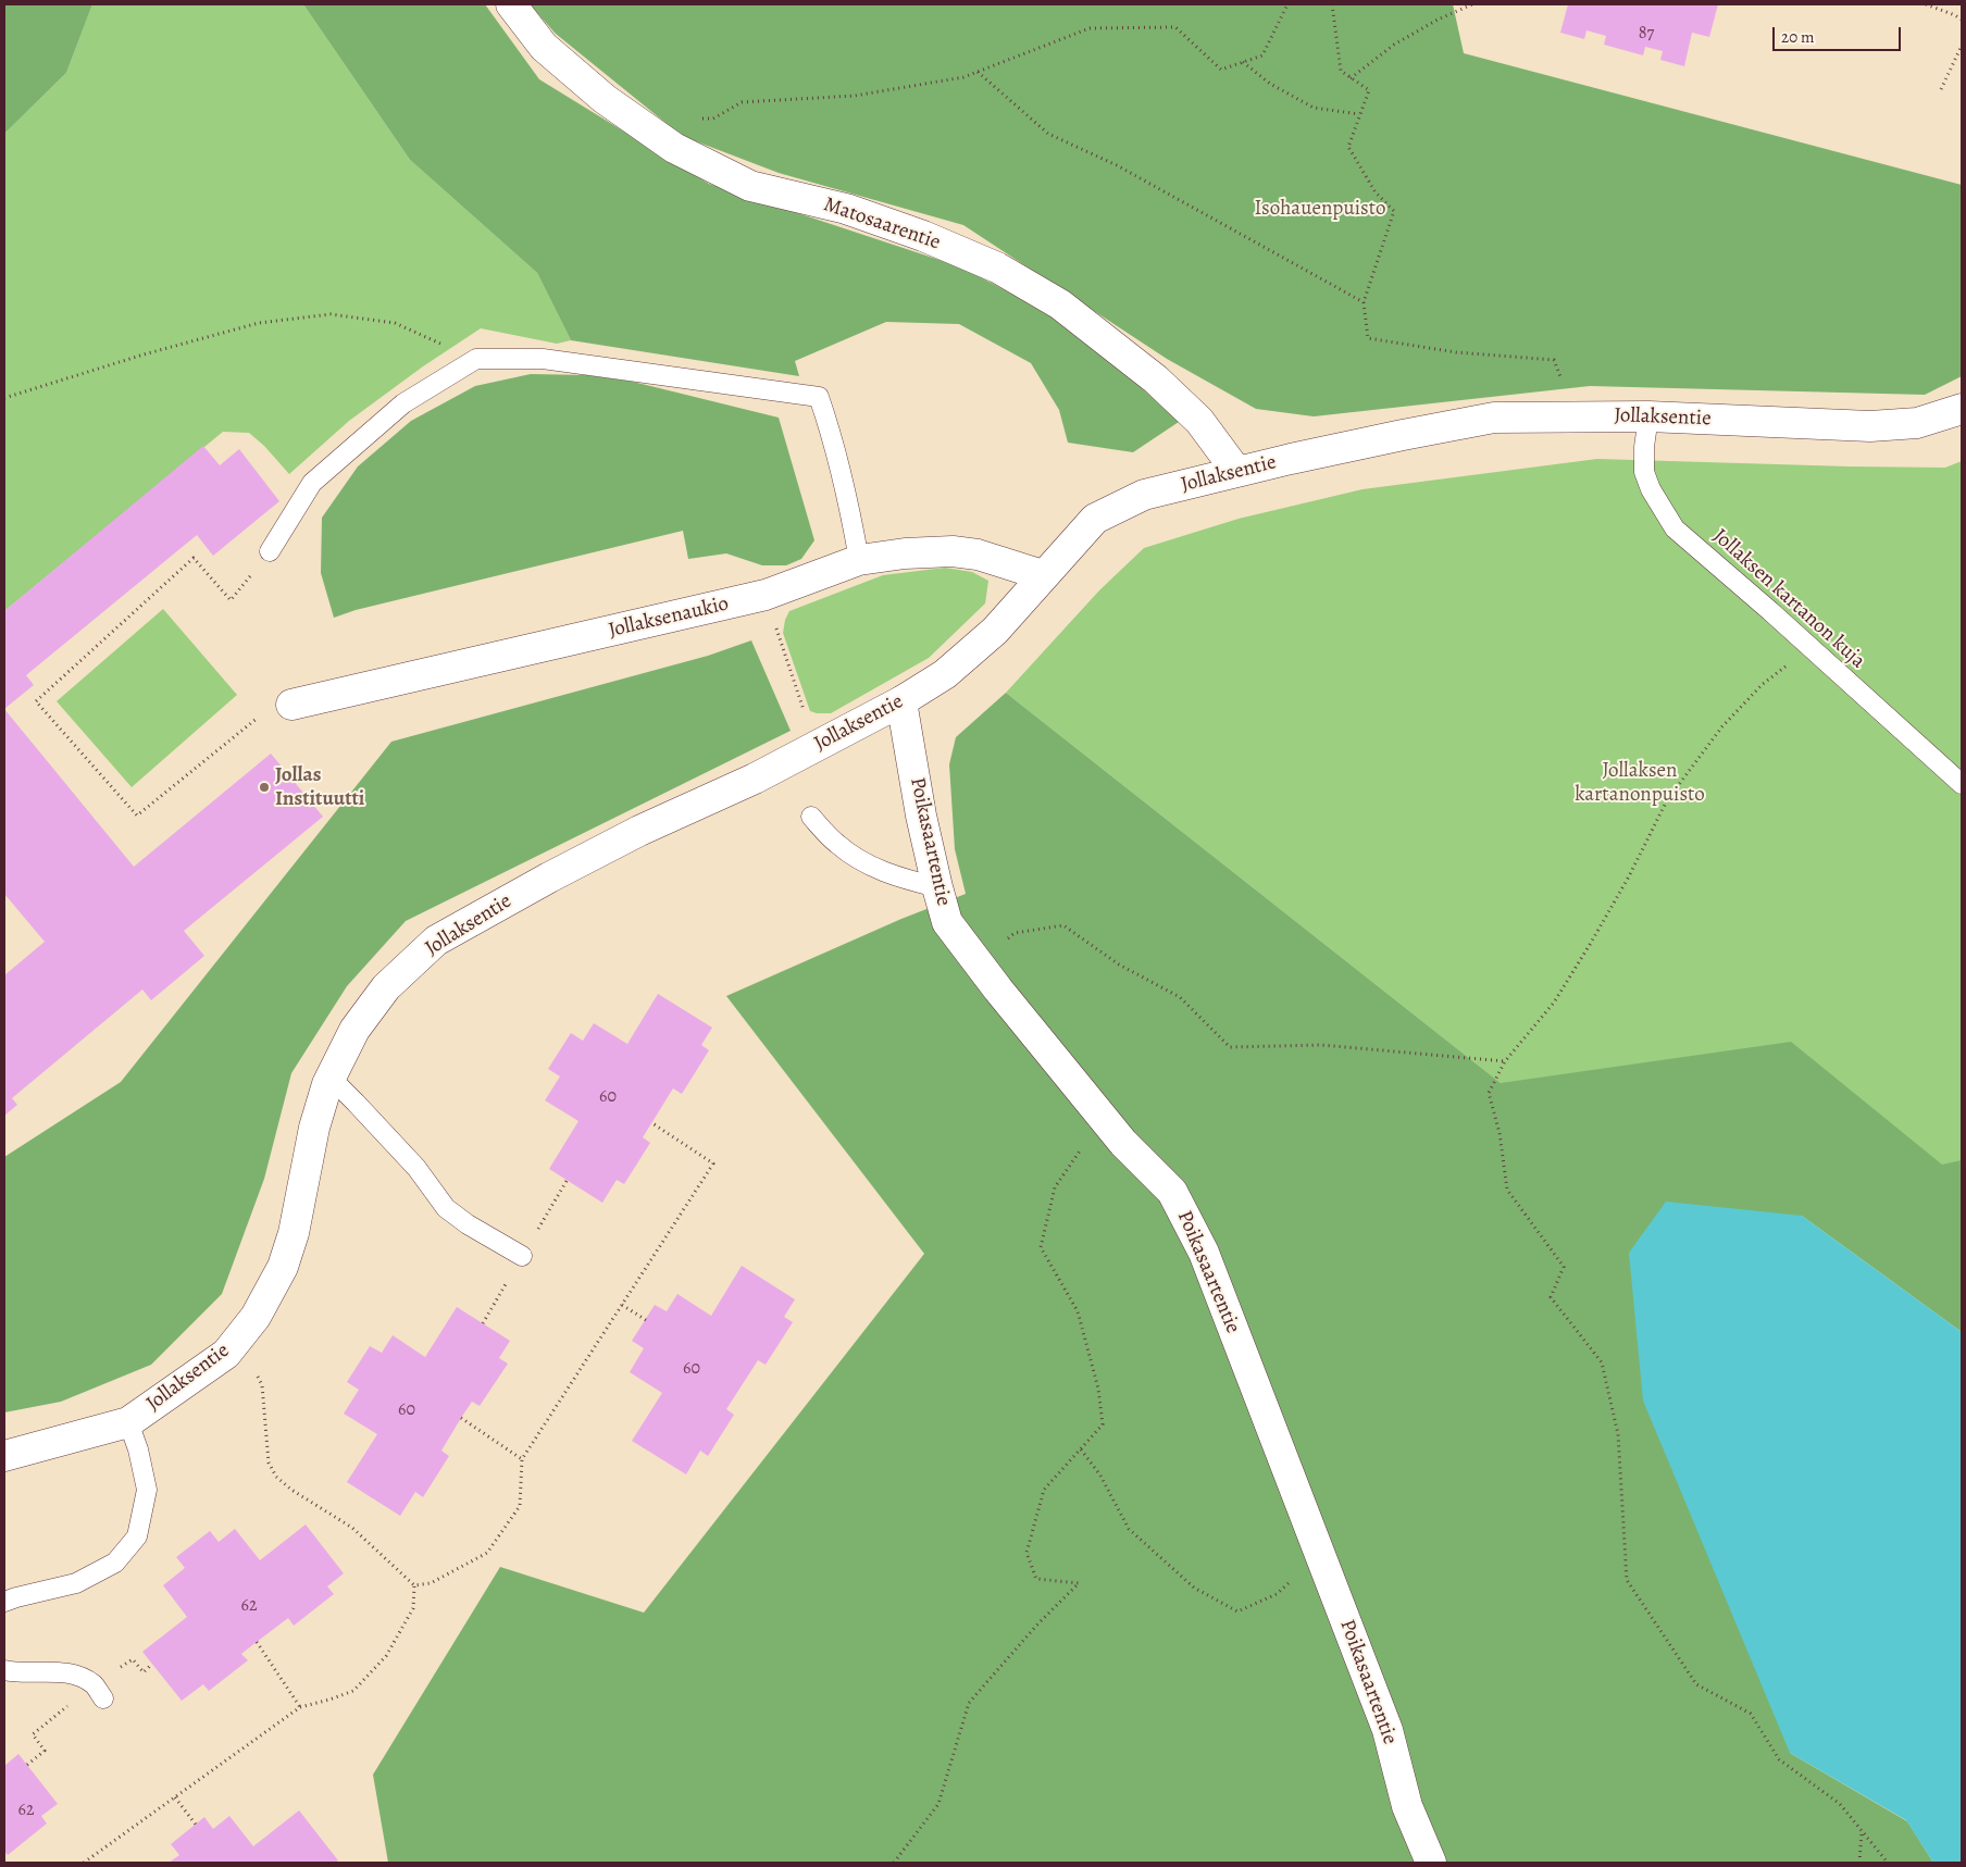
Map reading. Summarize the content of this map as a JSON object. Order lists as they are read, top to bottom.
{
  "streets": {
    "street": [
      "Matosaarentie",
      "Jollaksentie",
      "Jollaksenaukio",
      "Poikasaartentie"
    ],
    "lane": ["Jollaksen kartanon kuja"]
  },
  "crossings": [
    ["Matosaarentie", "Jollaksentie"],
    ["Jollaksentie", "Jollaksen kartanon kuja"],
    ["Jollaksentie", "Jollaksenaukio"],
    ["Jollaksentie", "Poikasaartentie"]
  ],
  "parks": ["Isohauenpuisto", "Jollaksen kartanonpuisto"],
  "places": ["Jollas Instituutti"],
  "house_numbers": [
    "87",
    "60",
    "60",
    "60",
    "62",
    "62"
  ],
  "scale_bar": "20 m"
}
